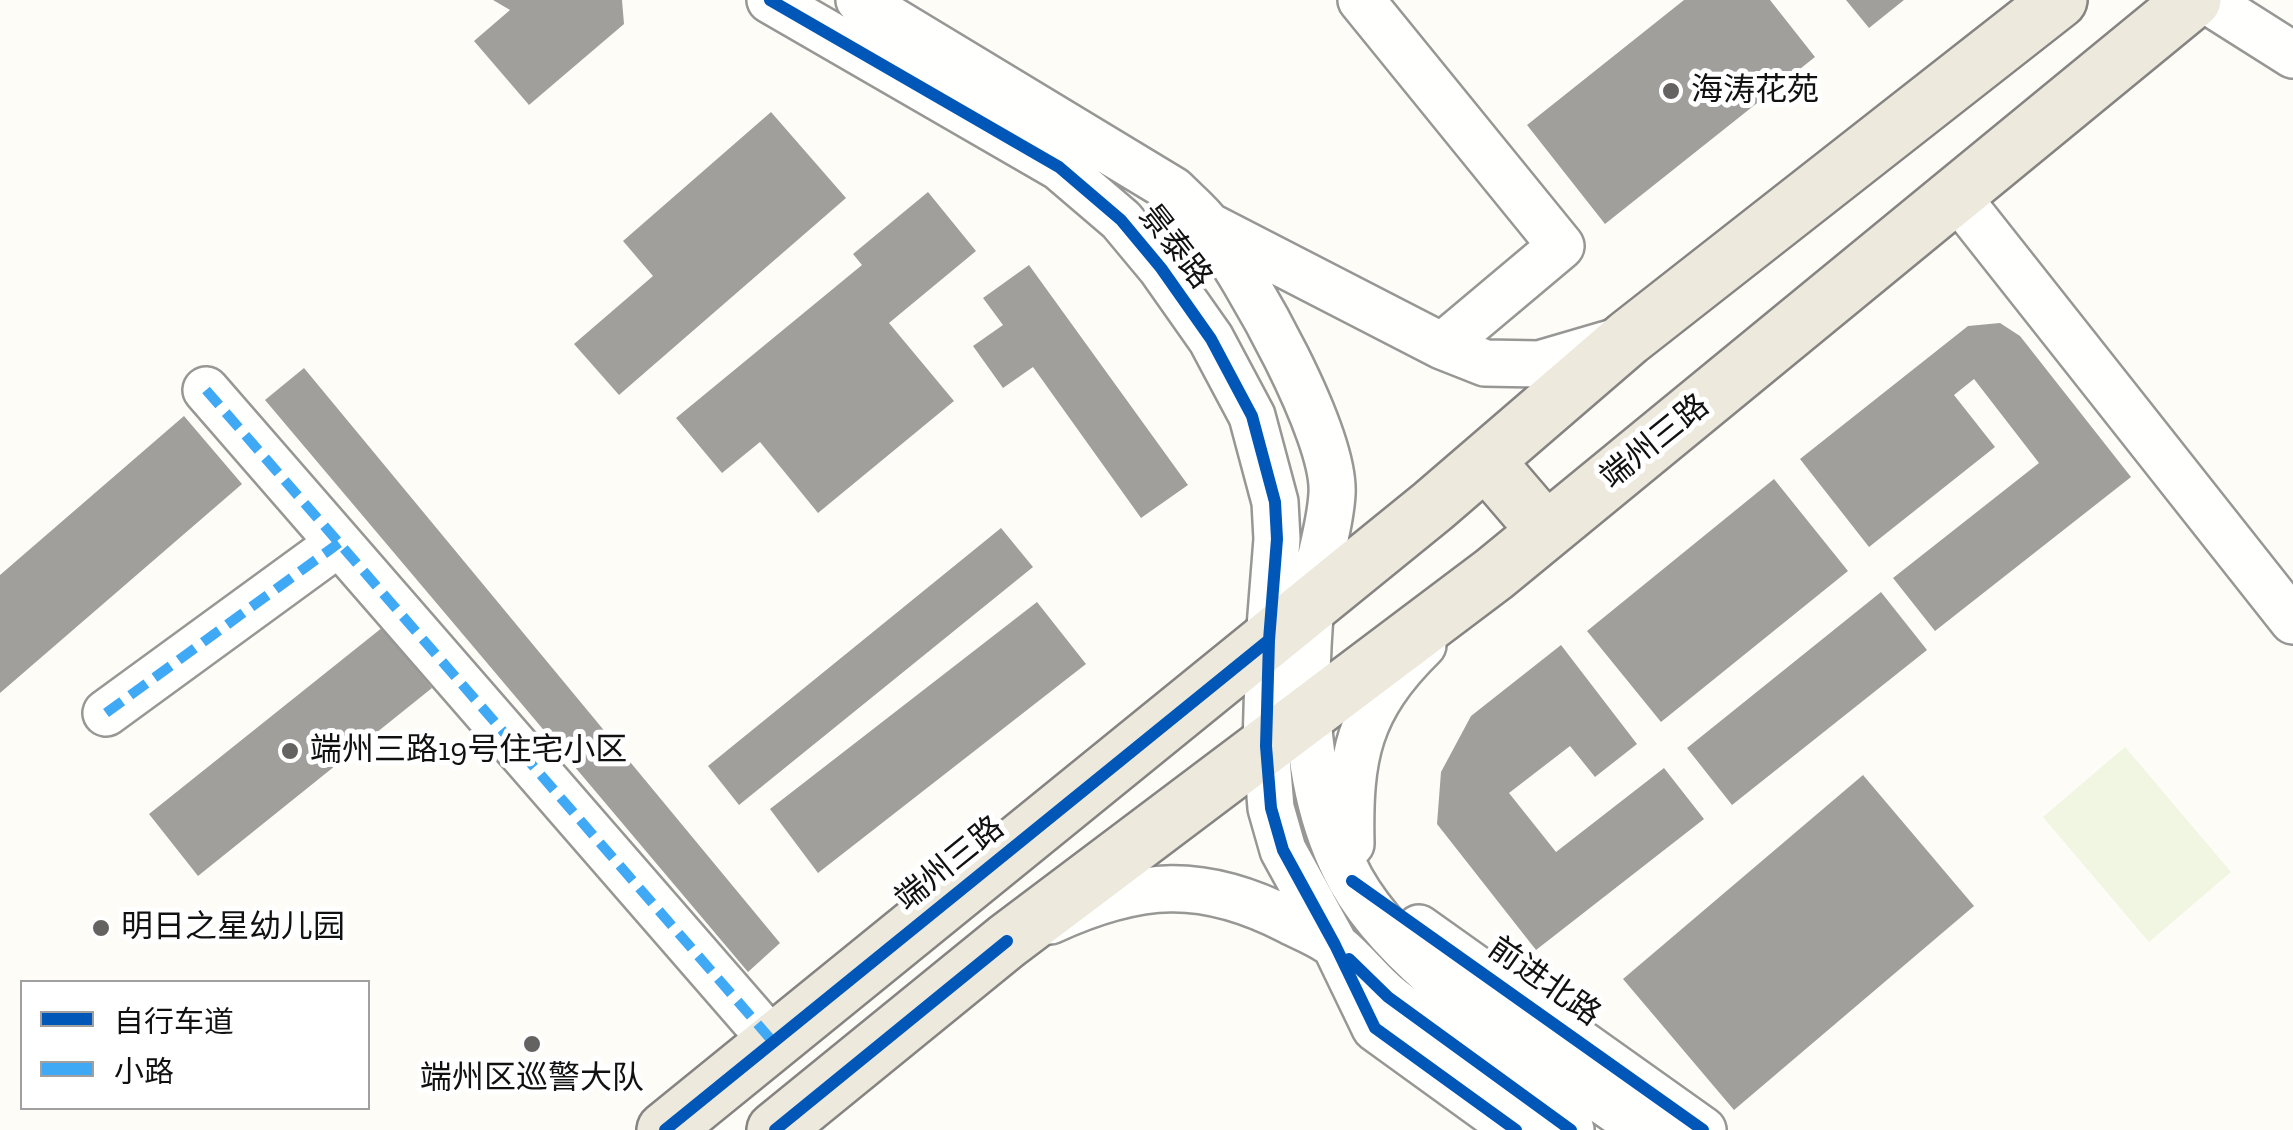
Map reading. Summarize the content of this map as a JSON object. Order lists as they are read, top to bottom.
{
  "streets": {
    "main road": ["端州三路"],
    "street": ["景泰路", "前进北路"]
  },
  "crossings": [
    ["景泰路", "端州三路"],
    ["端州三路", "前进北路"]
  ],
  "places": [
    "海涛花苑",
    "端州三路19号住宅小区",
    "明日之星幼儿园",
    "端州区巡警大队"
  ],
  "legend": ["自行车道", "小路"]
}
